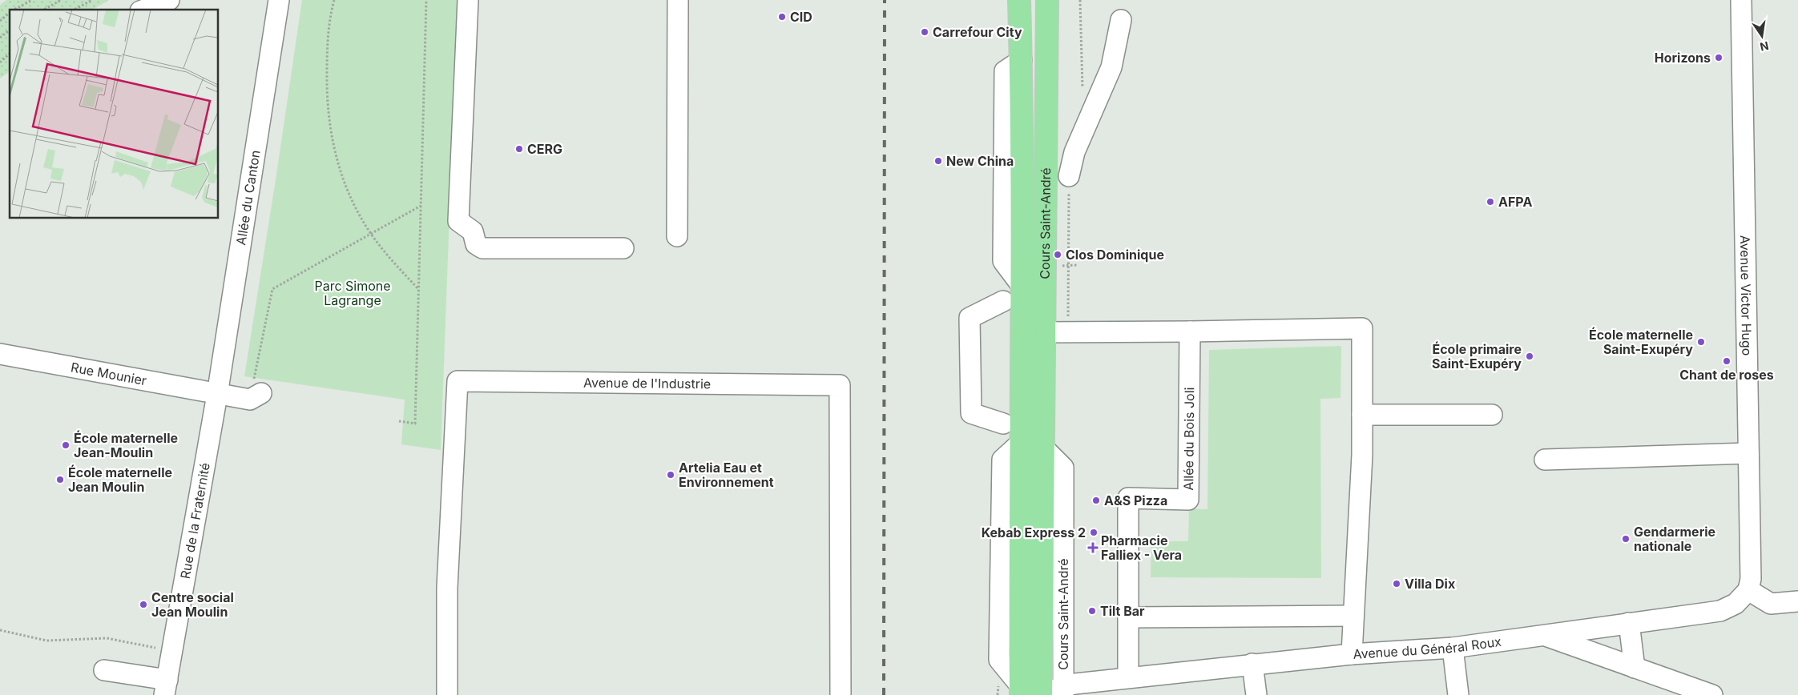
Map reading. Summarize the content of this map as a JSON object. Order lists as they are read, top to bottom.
{
  "streets": {
    "main road": ["Cours Saint-André"],
    "street": [
      "Allée du Canton",
      "Avenue Victor Hugo",
      "Rue Mounier",
      "Avenue de l'Industrie",
      "Allée du Bois Joli",
      "Rue de la Fraternité",
      "Avenue du Général Roux"
    ]
  },
  "crossings": [
    ["Allée du Canton", "Rue Mounier"],
    ["Allée du Canton", "Rue de la Fraternité"],
    ["Cours Saint-André", "Avenue du Général Roux"],
    ["Avenue Victor Hugo", "Avenue du Général Roux"],
    ["Rue Mounier", "Rue de la Fraternité"],
    ["Allée du Bois Joli", "Avenue du Général Roux"]
  ],
  "parks": ["Parc Simone Lagrange"],
  "places": {
    "other": [
      "CID",
      "Carrefour City",
      "Horizons",
      "CERG",
      "New China",
      "AFPA",
      "Clos Dominique",
      "École maternelle Saint-Exupéry",
      "École primaire Saint-Exupéry",
      "Chant de roses",
      "École maternelle Jean-Moulin",
      "Artelia Eau et Environnement",
      "École maternelle Jean Moulin",
      "A&S Pizza",
      "Kebab Express 2",
      "Gendarmerie nationale",
      "Villa Dix",
      "Centre social Jean Moulin",
      "Tilt Bar"
    ],
    "health": ["Pharmacie Falliex - Vera"]
  },
  "north": "bottom"
}
